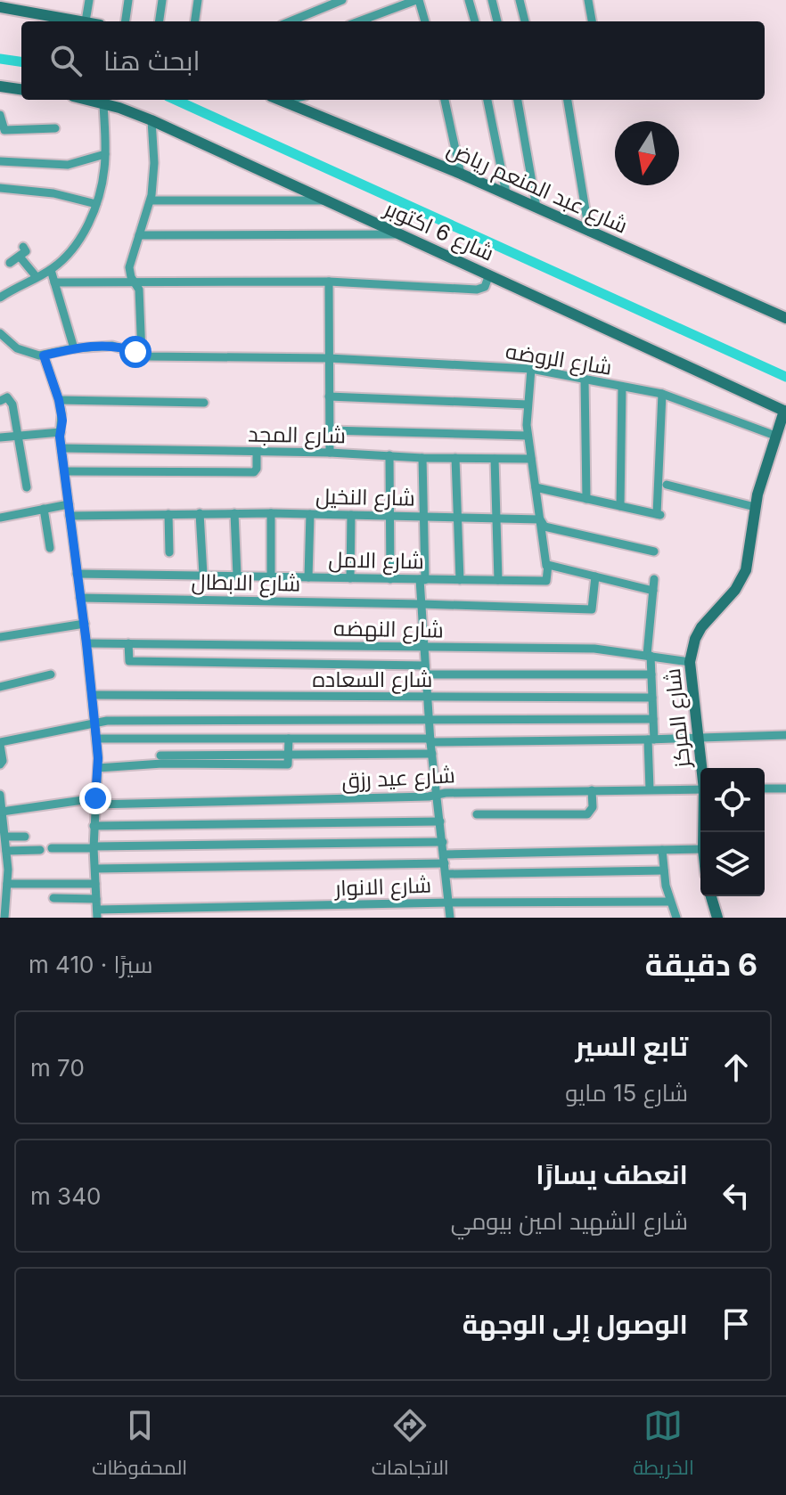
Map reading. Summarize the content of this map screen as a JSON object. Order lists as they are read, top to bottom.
{
  "streets": {
    "main road": ["شارع عبد المنعم رياض", "شارع 6 اكتوبر", "شارع المركز"],
    "street": [
      "شارع الروضه",
      "شارع المجد",
      "شارع النخيل",
      "شارع الامل",
      "شارع الابطال",
      "شارع النهضه",
      "شارع السعاده",
      "شارع عيد رزق",
      "شارع الانوار"
    ]
  },
  "crossings": [
    ["شارع 6 اكتوبر", "شارع المركز"],
    ["شارع الروضه", "شارع المركز"],
    ["شارع النهضه", "شارع المركز"]
  ],
  "north": "bottom",
  "page": {
    "search": "ابحث هنا",
    "heading": ["6 دقيقة", "سيرًا · 410 m"],
    "list": [
      ["تابع السير", "شارع 15 مايو", "70 m"],
      ["انعطف يسارًا", "شارع الشهيد امين بيومي", "340 m"],
      "الوصول إلى الوجهة"
    ],
    "nav": ["الخريطة", "الاتجاهات", "المحفوظات"]
  }
}
